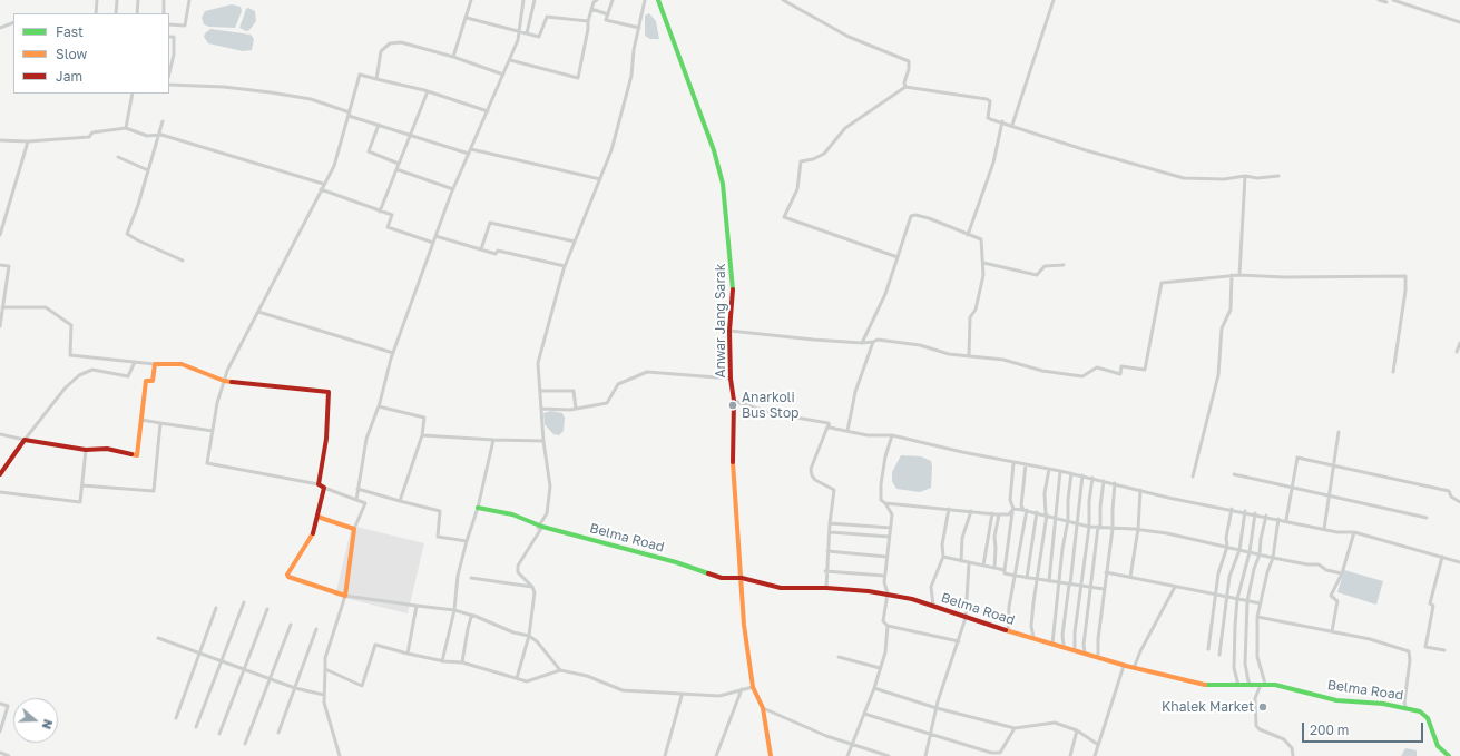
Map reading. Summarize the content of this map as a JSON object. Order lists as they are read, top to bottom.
{
  "streets": {
    "street": ["Anwar Jang Sarak", "Belma Road"]
  },
  "crossings": [
    ["Anwar Jang Sarak", "Belma Road"]
  ],
  "places": ["Anarkoli Bus Stop", "Khalek Market"],
  "legend": ["Fast", "Slow", "Jam"],
  "scale_bar": "200 m",
  "north": "right"
}
